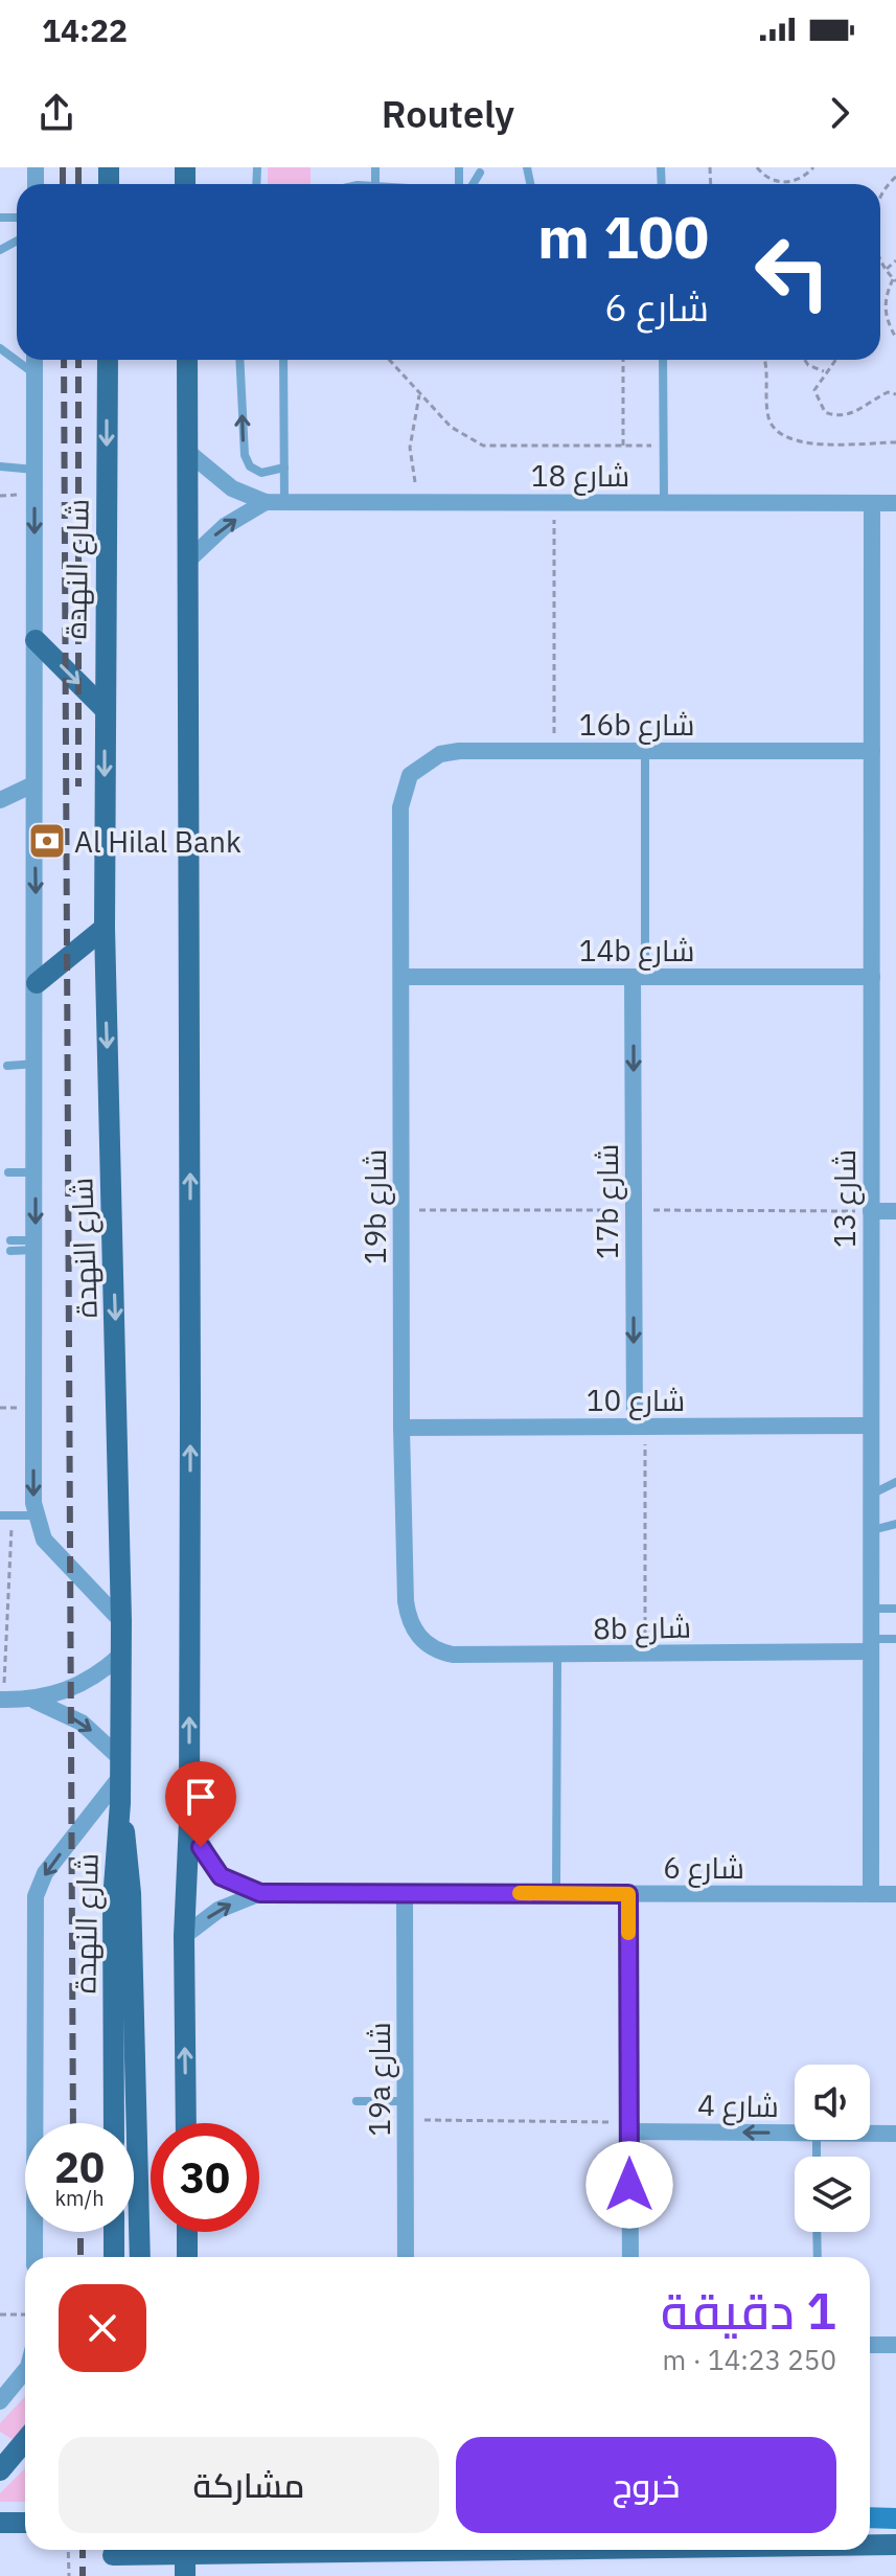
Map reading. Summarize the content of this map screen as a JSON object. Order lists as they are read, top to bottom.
{
  "streets": {
    "main road": ["شارع النهدة"],
    "street": [
      "شارع 18",
      "16b شارع",
      "14b شارع",
      "شارع 13",
      "17b شارع",
      "19b شارع",
      "شارع 10",
      "8b شارع",
      "شارع 6",
      "19a شارع",
      "شارع 4"
    ]
  },
  "crossings": [
    ["شارع 18", "شارع 13"],
    ["16b شارع", "شارع 13"],
    ["16b شارع", "19b شارع"],
    ["14b شارع", "شارع 13"],
    ["14b شارع", "17b شارع"],
    ["14b شارع", "19b شارع"],
    ["شارع 13", "شارع 10"],
    ["شارع 13", "8b شارع"],
    ["شارع 13", "شارع 6"],
    ["17b شارع", "شارع 10"],
    ["19b شارع", "شارع 10"],
    ["19b شارع", "8b شارع"],
    ["شارع 6", "19a شارع"]
  ],
  "one_way": ["17b شارع", "شارع 4"],
  "places": {
    "bank": ["Al Hilal Bank"]
  },
  "page": {
    "status": "14:22",
    "header": "Routely",
    "turn": ["100 m", "شارع 6"],
    "speed": "20 km/h",
    "limit": "30",
    "heading": ["1 دقيقة", "250 m · 14:23"],
    "buttons": ["خروج", "مشاركة"]
  }
}
